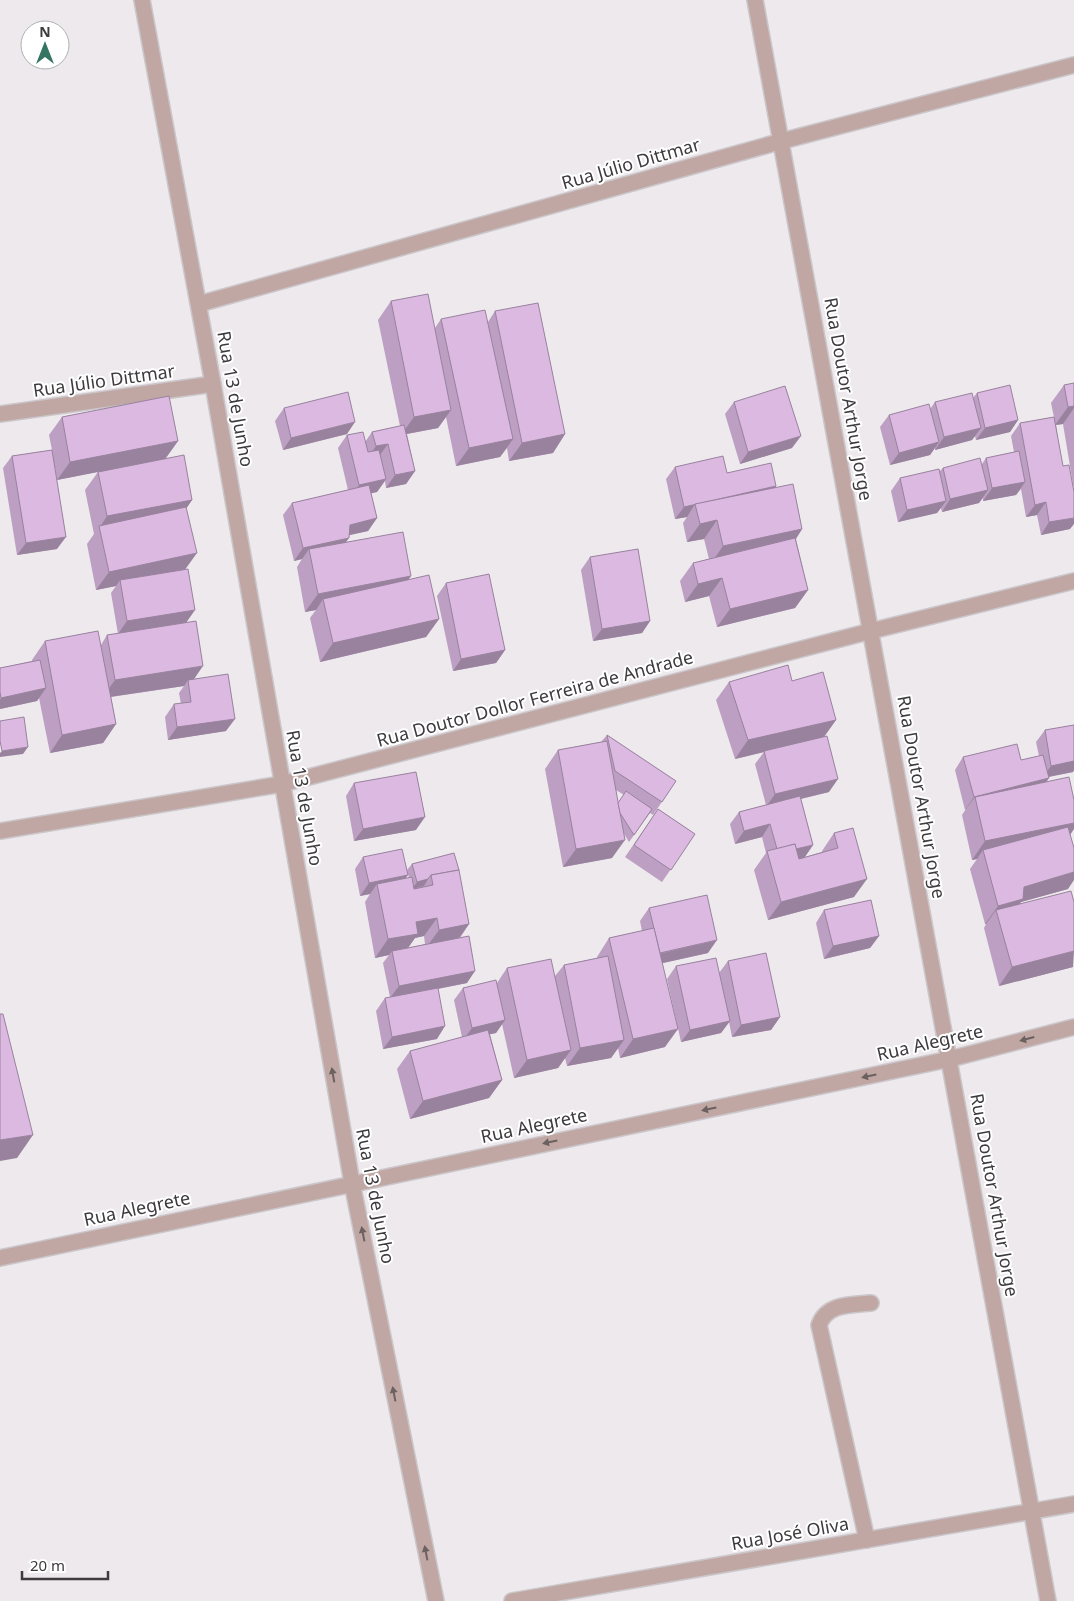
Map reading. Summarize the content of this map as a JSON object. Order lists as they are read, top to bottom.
{
  "streets": {
    "street": [
      "Rua Júlio Dittmar",
      "Rua 13 de Junho",
      "Rua Doutor Arthur Jorge",
      "Rua Doutor Dollor Ferreira de Andrade",
      "Rua Alegrete",
      "Rua José Oliva"
    ]
  },
  "crossings": [
    ["Rua Júlio Dittmar", "Rua 13 de Junho"],
    ["Rua Júlio Dittmar", "Rua Doutor Arthur Jorge"],
    ["Rua 13 de Junho", "Rua Doutor Dollor Ferreira de Andrade"],
    ["Rua 13 de Junho", "Rua Alegrete"],
    ["Rua Doutor Arthur Jorge", "Rua Doutor Dollor Ferreira de Andrade"],
    ["Rua Doutor Arthur Jorge", "Rua Alegrete"],
    ["Rua Doutor Arthur Jorge", "Rua José Oliva"]
  ],
  "one_way": ["Rua 13 de Junho", "Rua Alegrete"],
  "scale_bar": "20 m",
  "north": "top"
}
